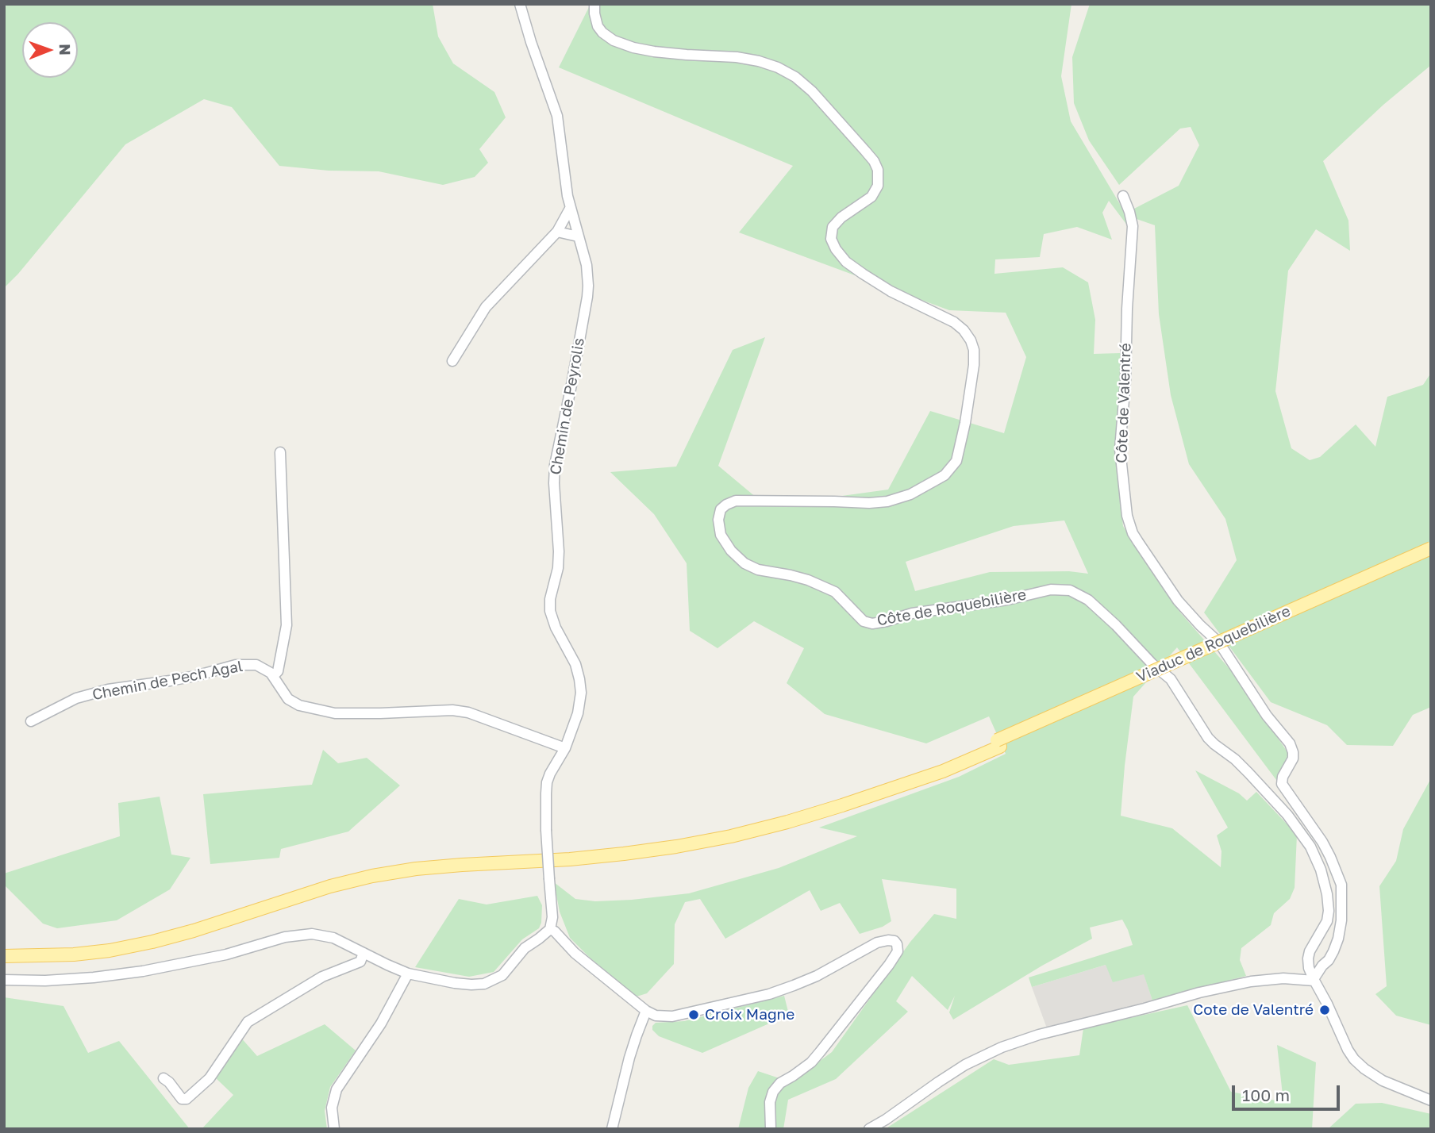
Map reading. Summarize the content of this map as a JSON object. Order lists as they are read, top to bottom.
{
  "streets": {
    "main road": ["Viaduc de Roquebilière"],
    "street": [
      "Côte de Valentré",
      "Chemin de Peyrolis",
      "Côte de Roquebilière",
      "Chemin de Pech Agal"
    ]
  },
  "places": ["Cote de Valentré", "Croix Magne"],
  "scale_bar": "100 m",
  "north": "right"
}
